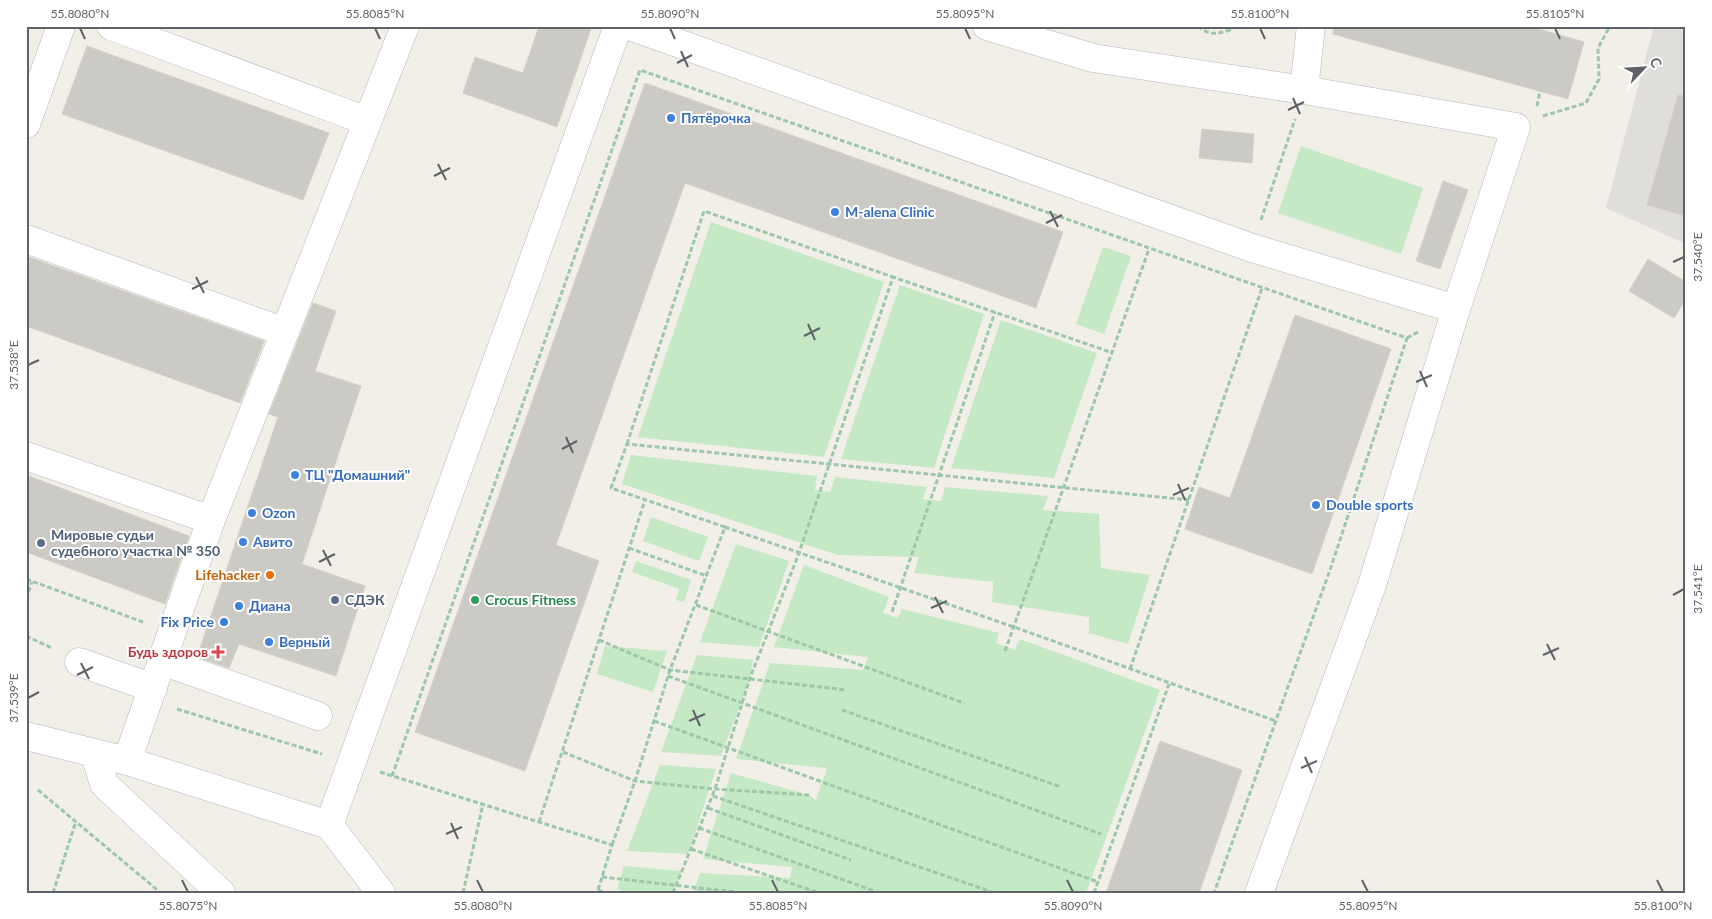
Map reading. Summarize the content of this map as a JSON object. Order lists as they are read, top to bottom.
{
  "places": {
    "other": [
      "Пятёрочка",
      "M-alena Clinic",
      "ТЦ \"Домашний\"",
      "Double sports",
      "Ozon",
      "Авито",
      "Мировые судьи судебного участка № 350",
      "Lifehacker",
      "СДЭК",
      "Crocus Fitness",
      "Диана",
      "Fix Price",
      "Верный"
    ],
    "health": ["Будь здоров"]
  },
  "north": "top right",
  "coordinates": [
    "55.8080°N",
    "55.8085°N",
    "55.8090°N",
    "55.8095°N",
    "55.8100°N",
    "55.8105°N",
    "37.540°E",
    "37.538°E",
    "37.541°E",
    "37.539°E",
    "55.8075°N"
  ]
}
